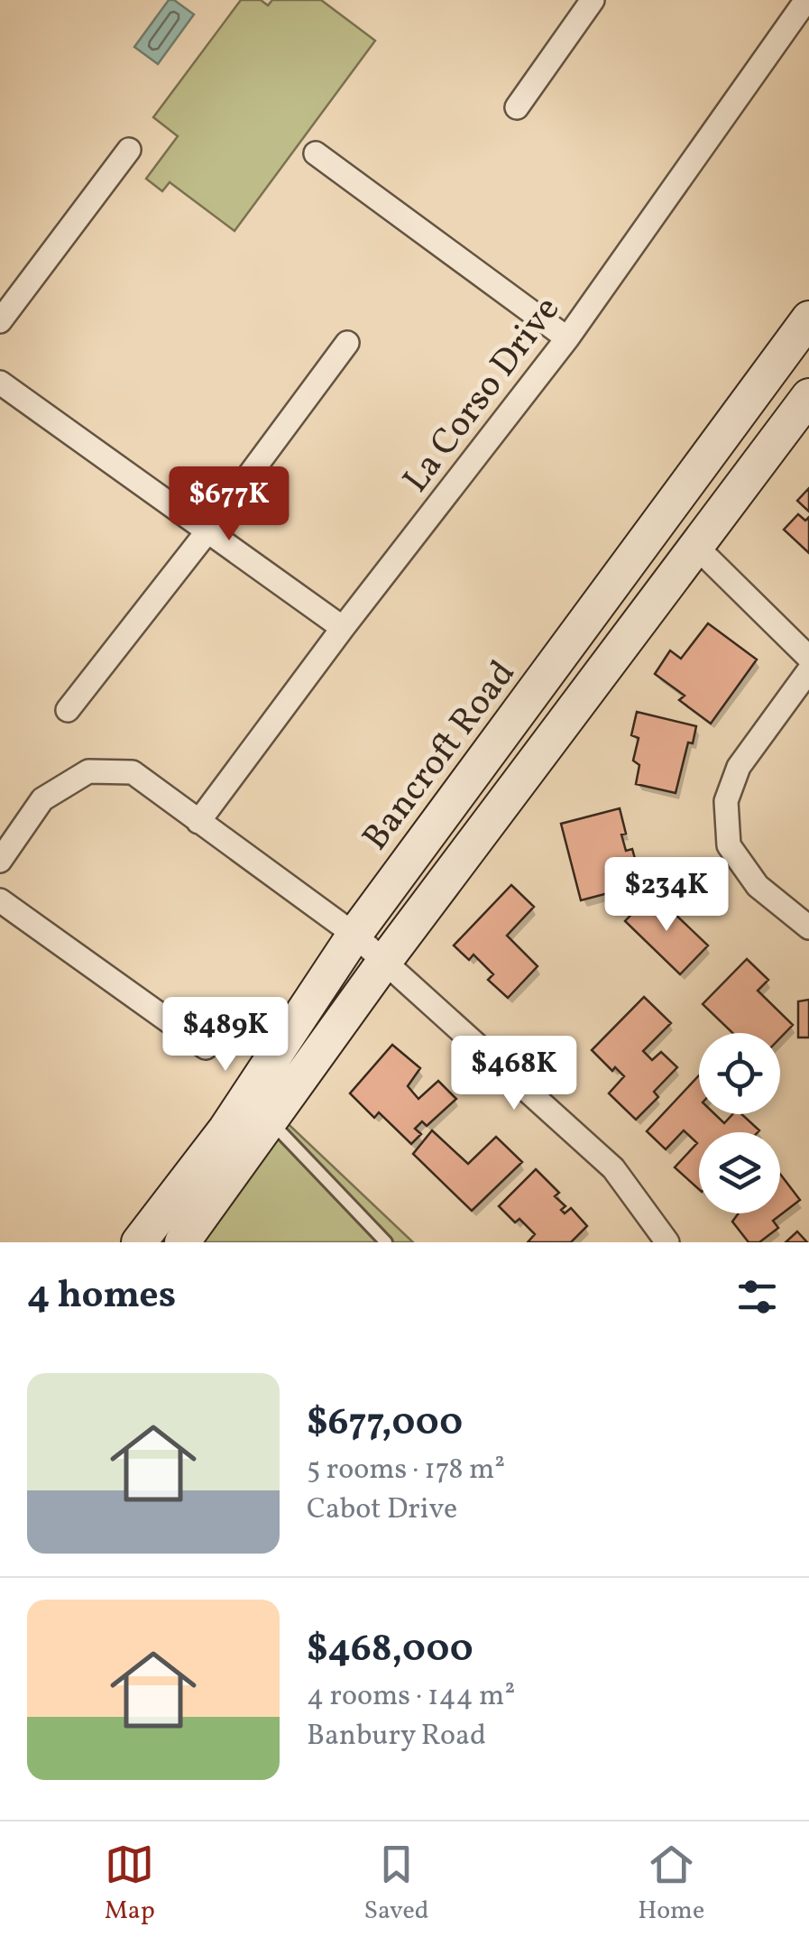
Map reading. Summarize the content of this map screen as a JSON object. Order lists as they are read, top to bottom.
{
  "streets": {
    "main road": ["Bancroft Road"],
    "street": ["La Corso Drive"]
  },
  "page": {
    "price": [
      "$677K",
      "$234K",
      "$489K",
      "$468K"
    ],
    "heading": "4 homes",
    "list": [
      {
        "name": "$677,000",
        "note": "5 rooms · 178 m² · Cabot Drive"
      },
      {
        "name": "$468,000",
        "note": "4 rooms · 144 m² · Banbury Road"
      }
    ],
    "tabs": ["Map", "Saved", "Home"]
  }
}
